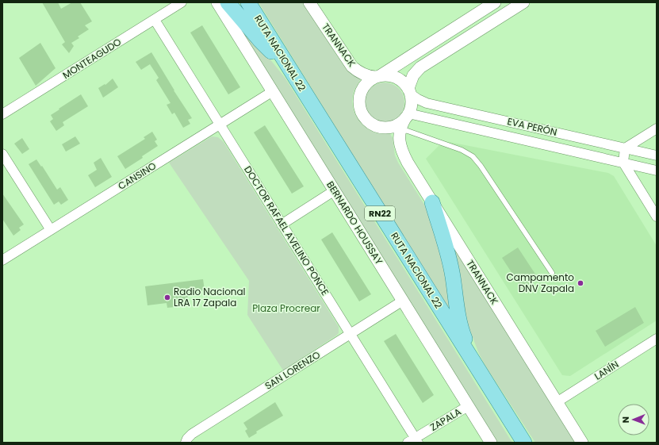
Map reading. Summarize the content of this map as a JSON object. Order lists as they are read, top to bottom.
{
  "streets": {
    "main road": ["RUTA NACIONAL 22", "RN22"],
    "street": [
      "TRANNACK",
      "MONTEAGUDO",
      "EVA PERÓN",
      "CANSINO",
      "BERNARDO HOUSSAY",
      "DOCTOR RAFAEL AVELINO PONCE",
      "SAN LORENZO",
      "LANÍN",
      "ZAPALA"
    ]
  },
  "crossings": [
    ["TRANNACK", "EVA PERÓN"],
    ["TRANNACK", "LANÍN"],
    ["MONTEAGUDO", "DOCTOR RAFAEL AVELINO PONCE"],
    ["CANSINO", "BERNARDO HOUSSAY"],
    ["CANSINO", "DOCTOR RAFAEL AVELINO PONCE"],
    ["BERNARDO HOUSSAY", "SAN LORENZO"],
    ["BERNARDO HOUSSAY", "ZAPALA"],
    ["DOCTOR RAFAEL AVELINO PONCE", "SAN LORENZO"],
    ["DOCTOR RAFAEL AVELINO PONCE", "ZAPALA"]
  ],
  "parks": ["Plaza Procrear"],
  "places": ["Campamento DNV Zapala", "Radio Nacional LRA 17 Zapala"],
  "north": "left"
}
